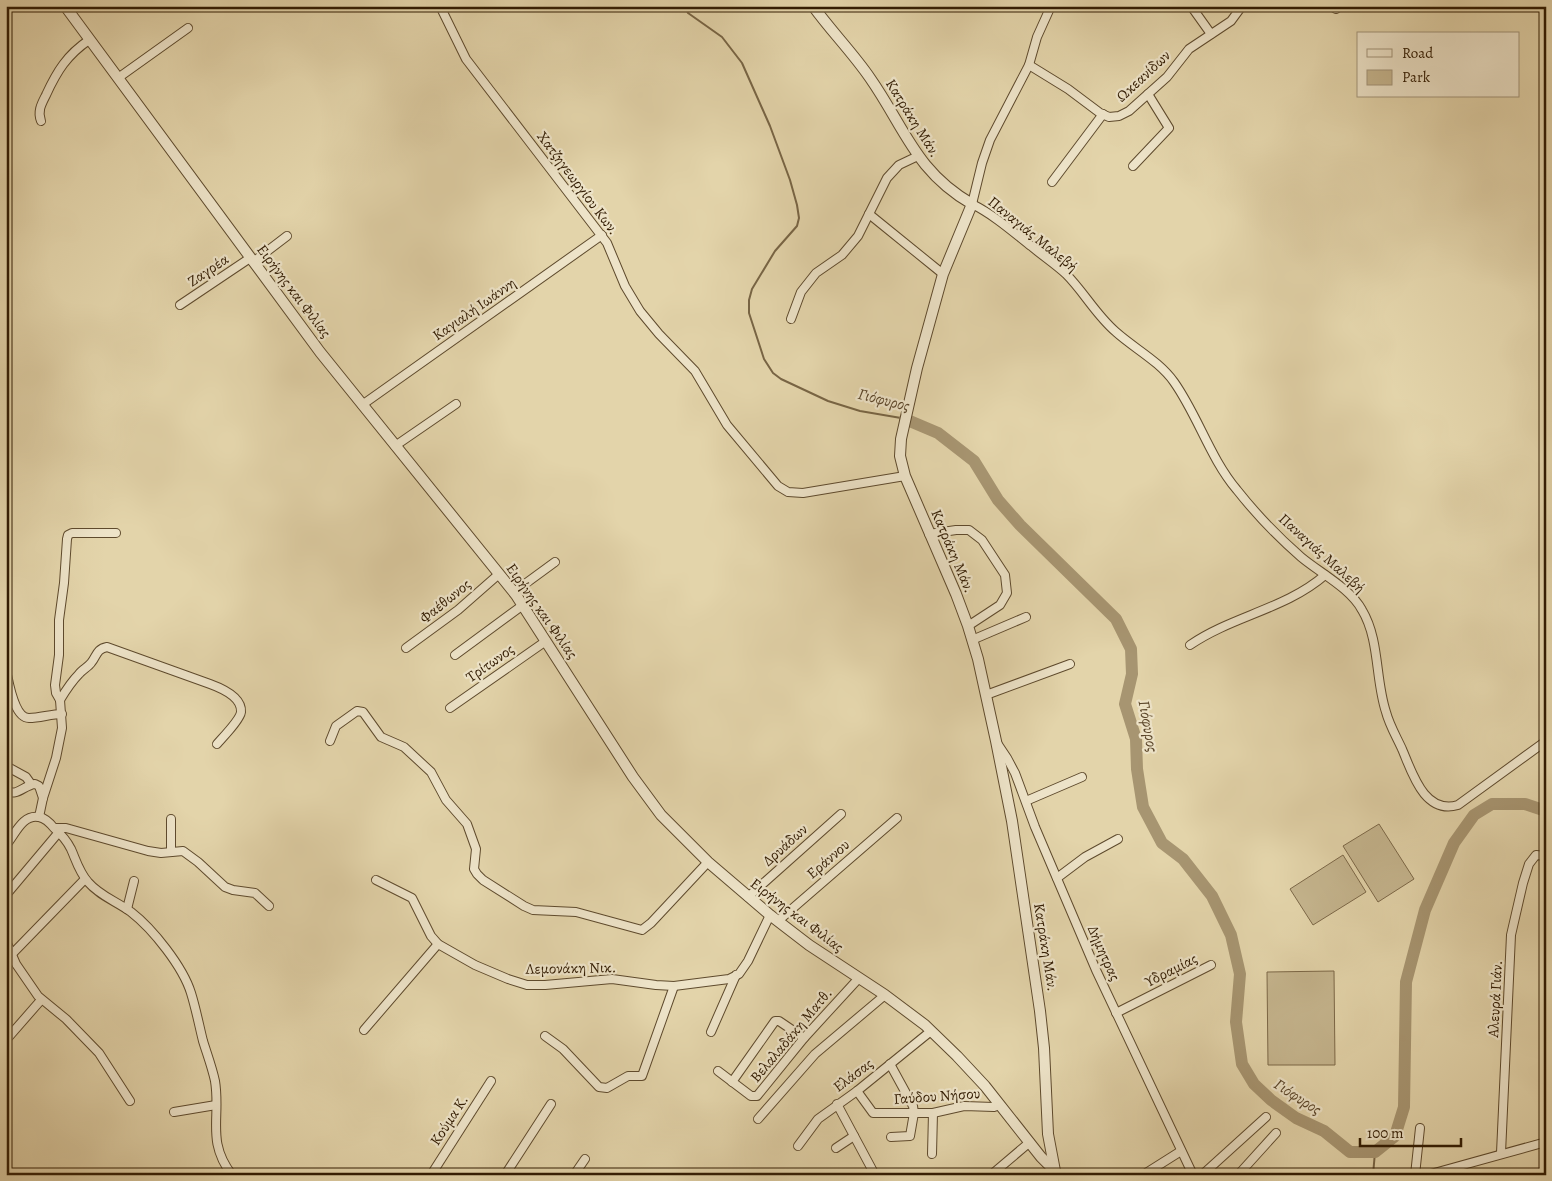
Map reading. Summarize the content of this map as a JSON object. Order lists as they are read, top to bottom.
{
  "streets": {
    "street": [
      "Ωκεανίδων",
      "Κατράκη Μάν.",
      "Χατζηγεωργίου Κων.",
      "Παναγιάς Μαλεβή",
      "Ζαγρέα",
      "Ειρήνης και Φιλίας",
      "Καγιαλή Ιωάννη",
      "Φαέθωνος",
      "Τρίτωνος",
      "Δρυάδων",
      "Εράννου",
      "Δήμητρας",
      "Λεμονάκη Νικ.",
      "Υδραμίας",
      "Αλευρά Γιάν.",
      "Βελαλαδάκη Ματθ.",
      "Ελάσας",
      "Γαύδου Νήσου",
      "Κούμα Κ."
    ]
  },
  "crossings": [
    ["Κατράκη Μάν.", "Χατζηγεωργίου Κων."],
    ["Κατράκη Μάν.", "Παναγιάς Μαλεβή"],
    ["Κατράκη Μάν.", "Ειρήνης και Φιλίας"],
    ["Κατράκη Μάν.", "Δήμητρας"],
    ["Χατζηγεωργίου Κων.", "Καγιαλή Ιωάννη"],
    ["Ζαγρέα", "Ειρήνης και Φιλίας"],
    ["Ειρήνης και Φιλίας", "Καγιαλή Ιωάννη"],
    ["Ειρήνης και Φιλίας", "Φαέθωνος"],
    ["Ειρήνης και Φιλίας", "Τρίτωνος"],
    ["Ειρήνης και Φιλίας", "Δρυάδων"],
    ["Ειρήνης και Φιλίας", "Εράννου"],
    ["Ειρήνης και Φιλίας", "Βελαλαδάκη Ματθ."],
    ["Ειρήνης και Φιλίας", "Ελάσας"],
    ["Ειρήνης και Φιλίας", "Γαύδου Νήσου"],
    ["Δήμητρας", "Υδραμίας"],
    ["Ελάσας", "Γαύδου Νήσου"]
  ],
  "water": ["Γιόφυρος"],
  "legend": ["Road", "Park"],
  "scale_bar": "100 m"
}
